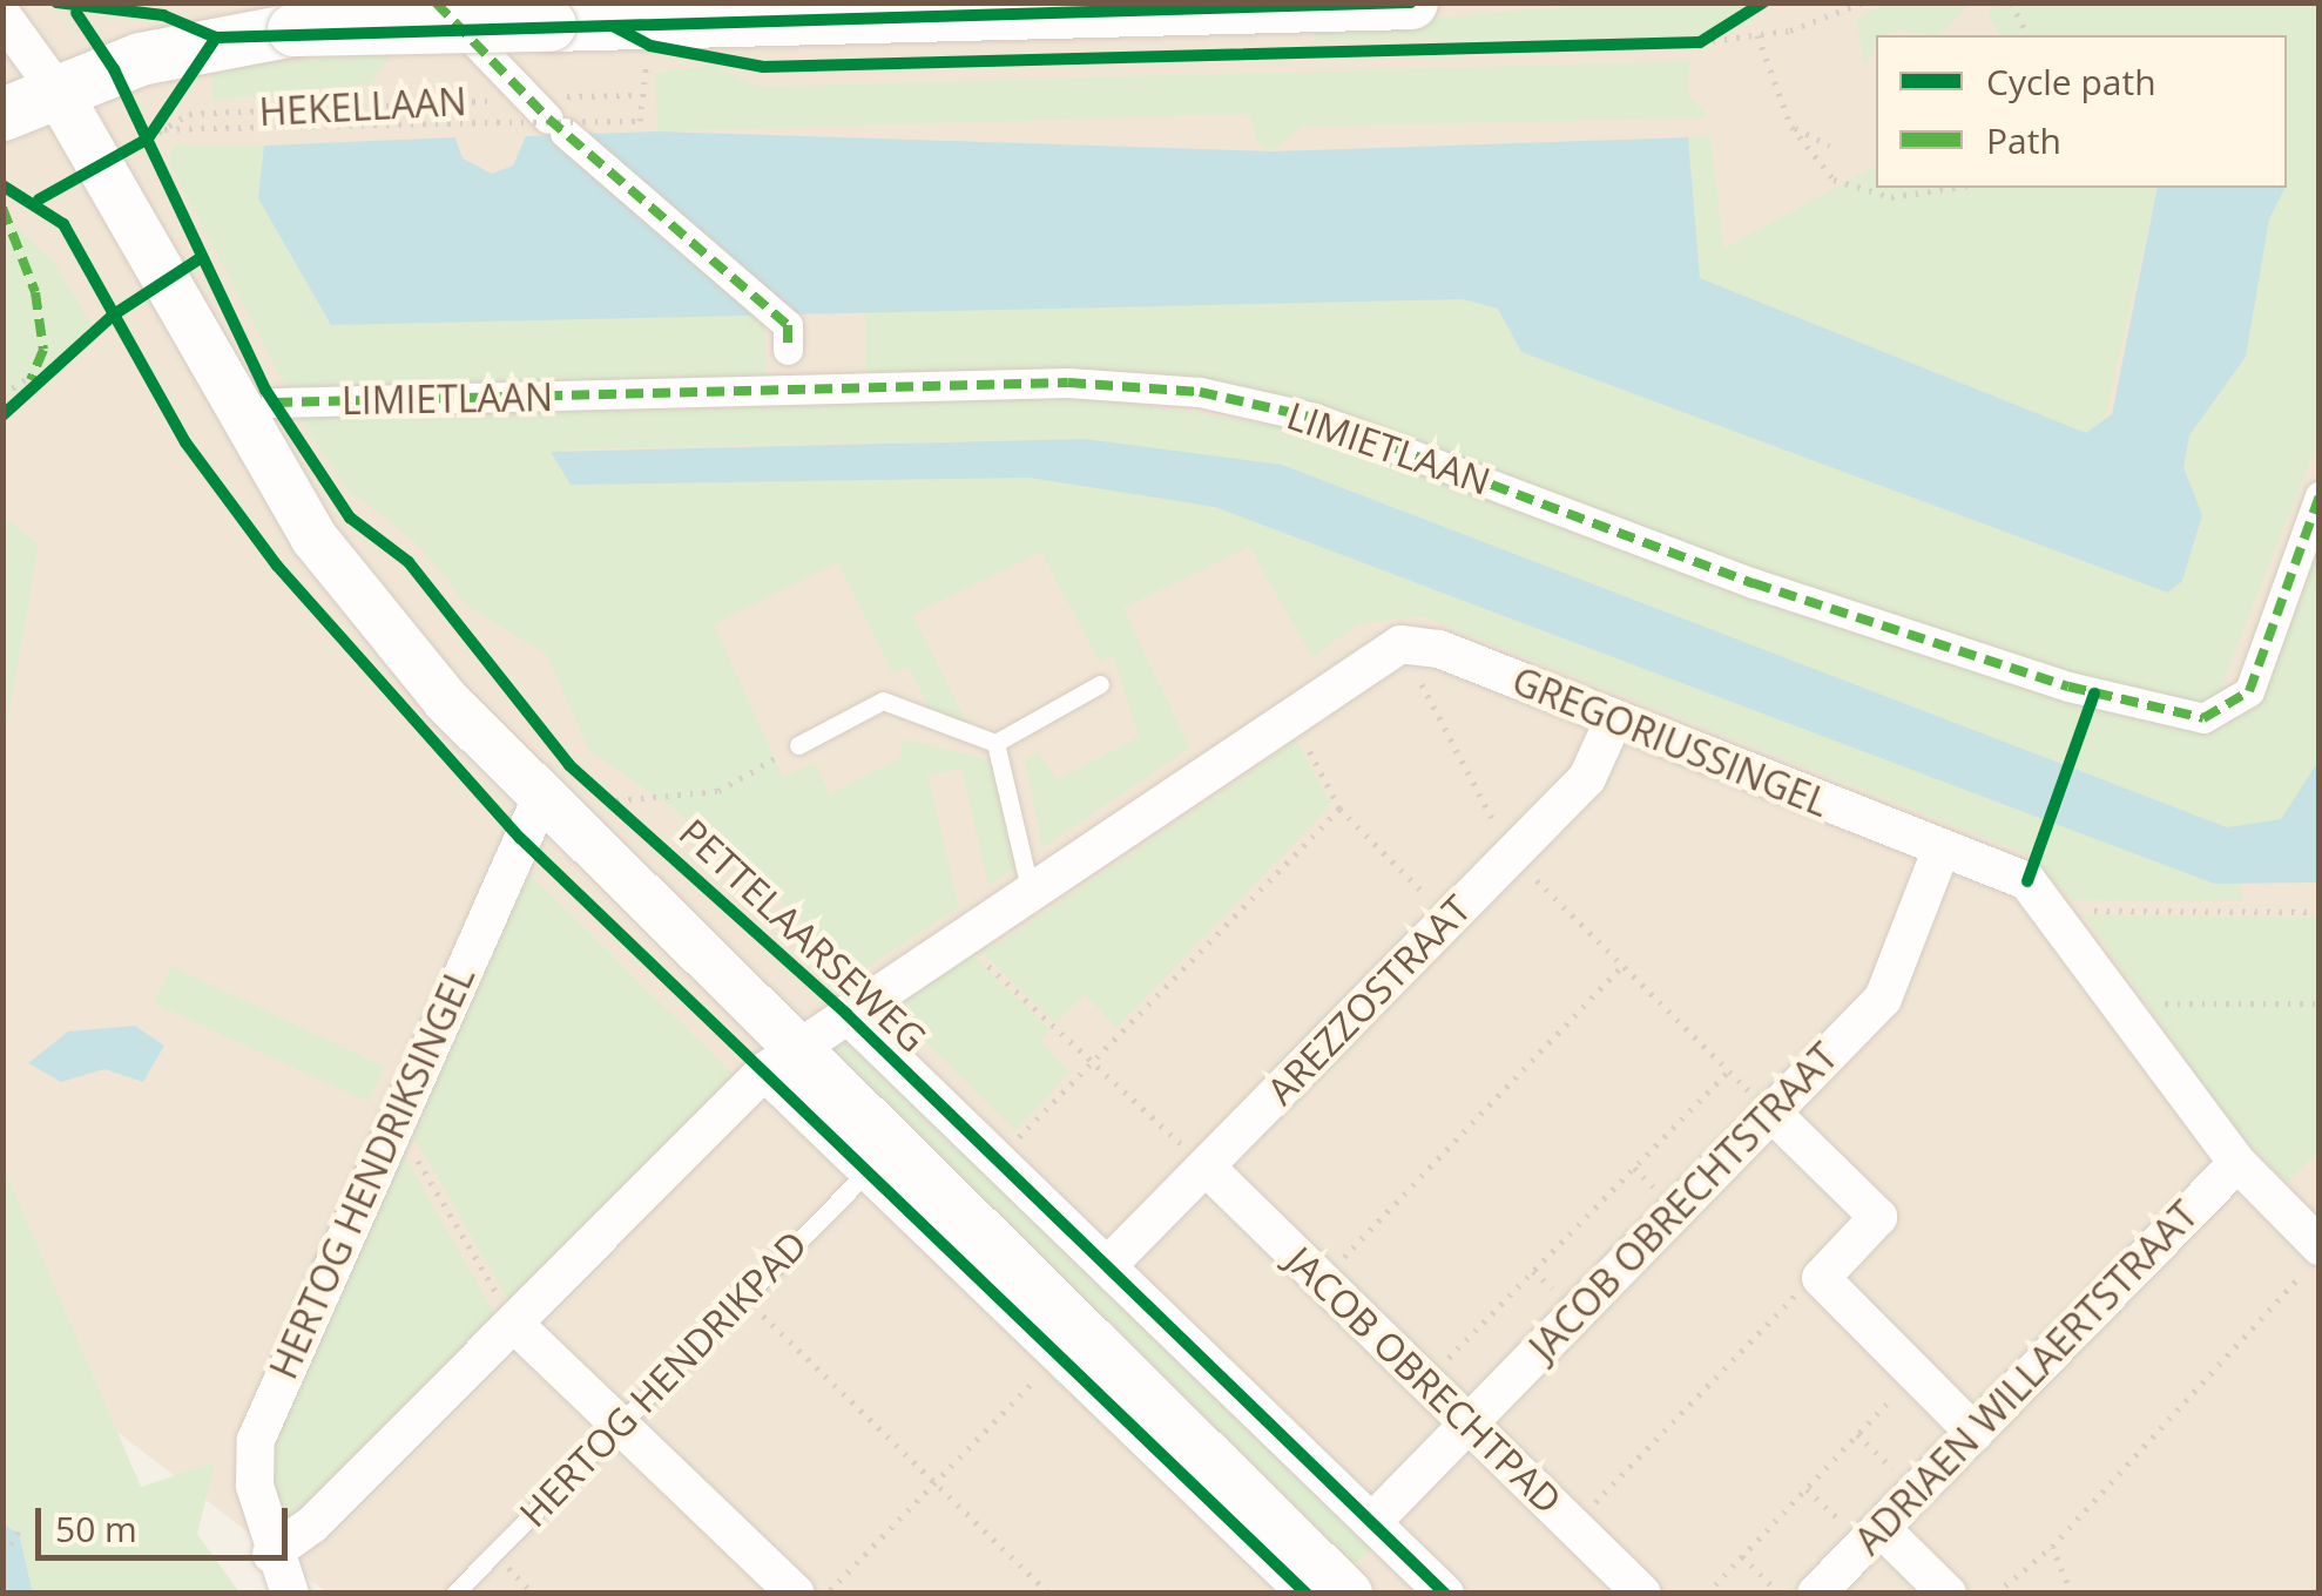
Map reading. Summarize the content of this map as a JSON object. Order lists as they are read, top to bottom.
{
  "streets": {
    "main road": ["HEKELLAAN"],
    "street": [
      "LIMIETLAAN",
      "GREGORIUSSINGEL",
      "PETTELAARSEWEG",
      "AREZZOSTRAAT",
      "HERTOG HENDRIKSINGEL",
      "JACOB OBRECHTSTRAAT",
      "ADRIAEN WILLAERTSTRAAT",
      "JACOB OBRECHTPAD"
    ],
    "lane": ["HERTOG HENDRIKPAD"]
  },
  "crossings": [
    ["GREGORIUSSINGEL", "AREZZOSTRAAT"],
    ["GREGORIUSSINGEL", "JACOB OBRECHTSTRAAT"],
    ["GREGORIUSSINGEL", "ADRIAEN WILLAERTSTRAAT"],
    ["PETTELAARSEWEG", "AREZZOSTRAAT"],
    ["PETTELAARSEWEG", "JACOB OBRECHTSTRAAT"],
    ["AREZZOSTRAAT", "JACOB OBRECHTPAD"],
    ["JACOB OBRECHTSTRAAT", "JACOB OBRECHTPAD"]
  ],
  "legend": ["Cycle path", "Path"],
  "scale_bar": "50 m"
}
